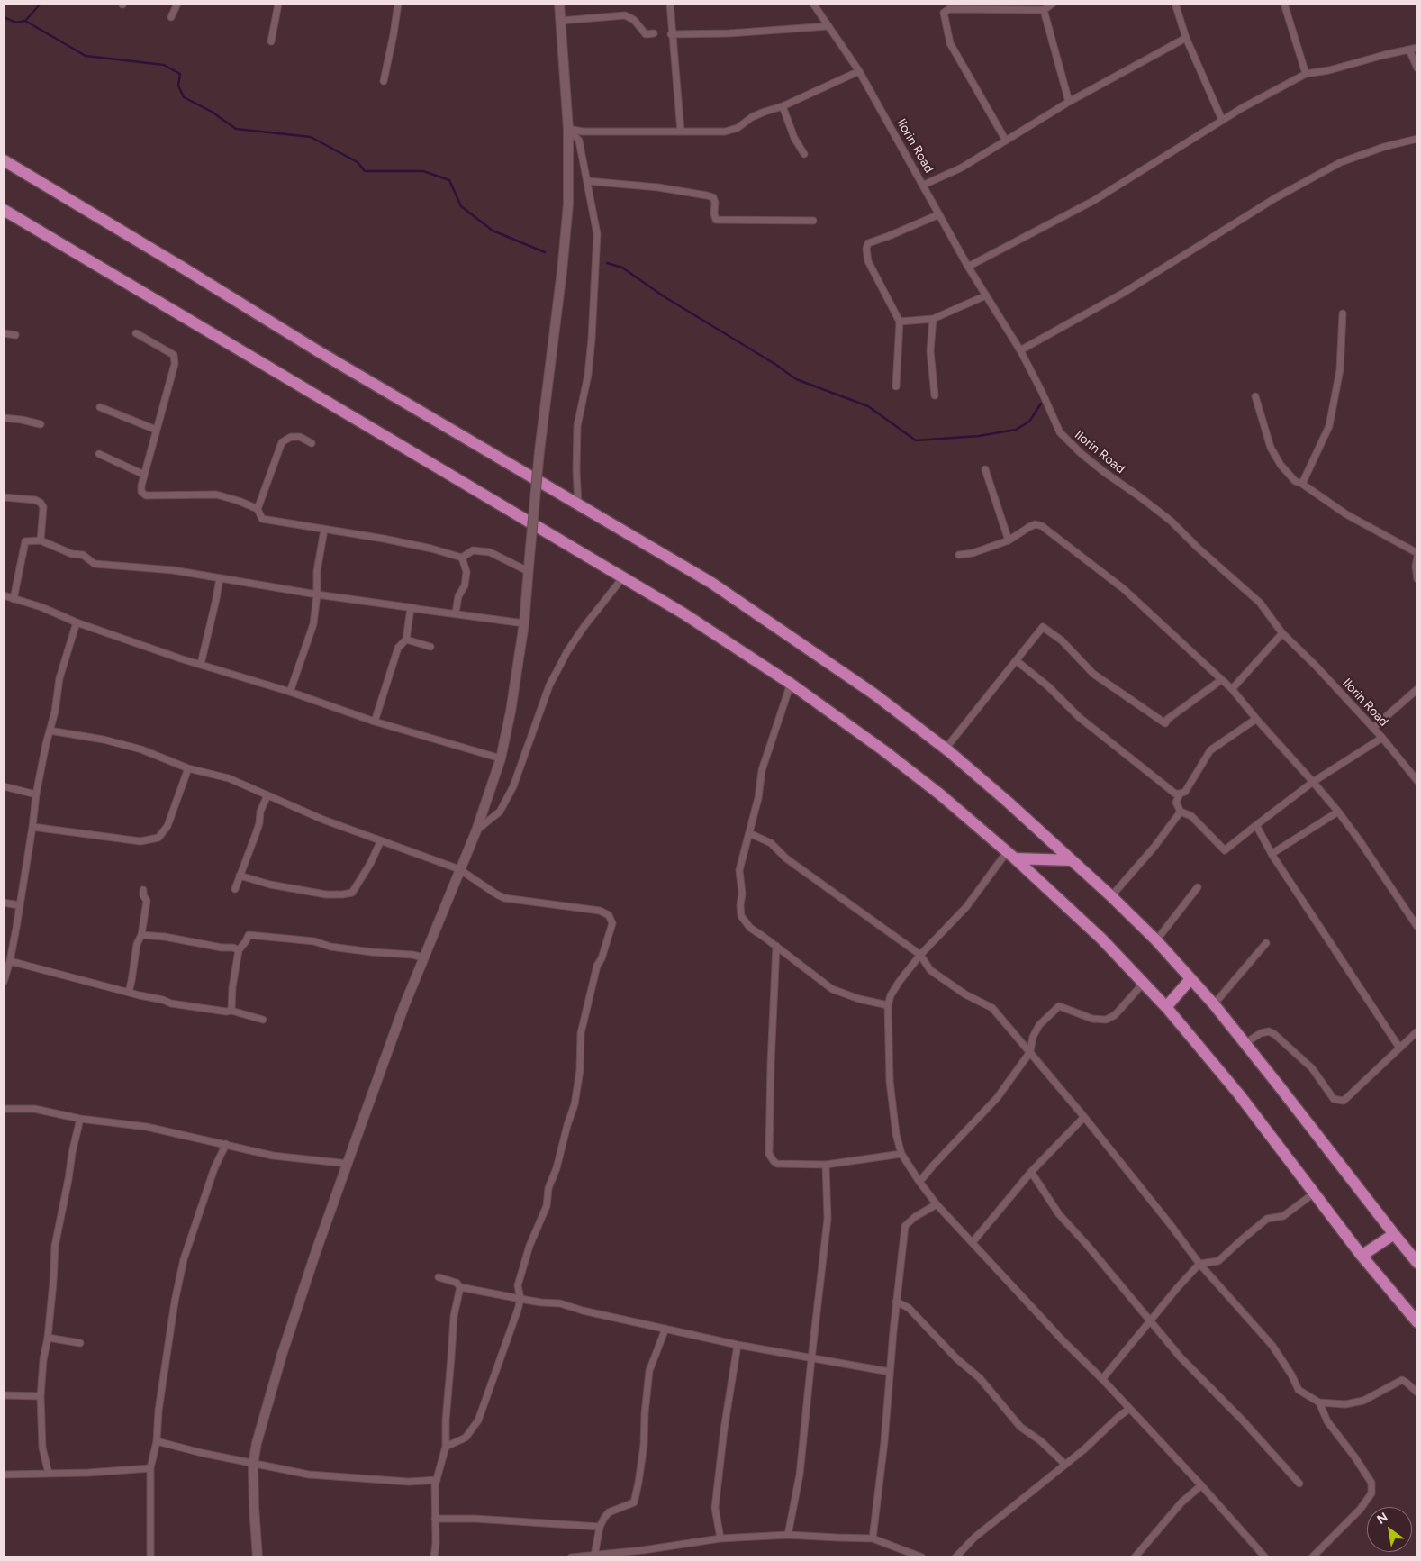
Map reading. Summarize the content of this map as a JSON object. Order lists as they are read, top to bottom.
{
  "streets": {
    "street": ["Ilorin Road"]
  },
  "north": "top left"
}
